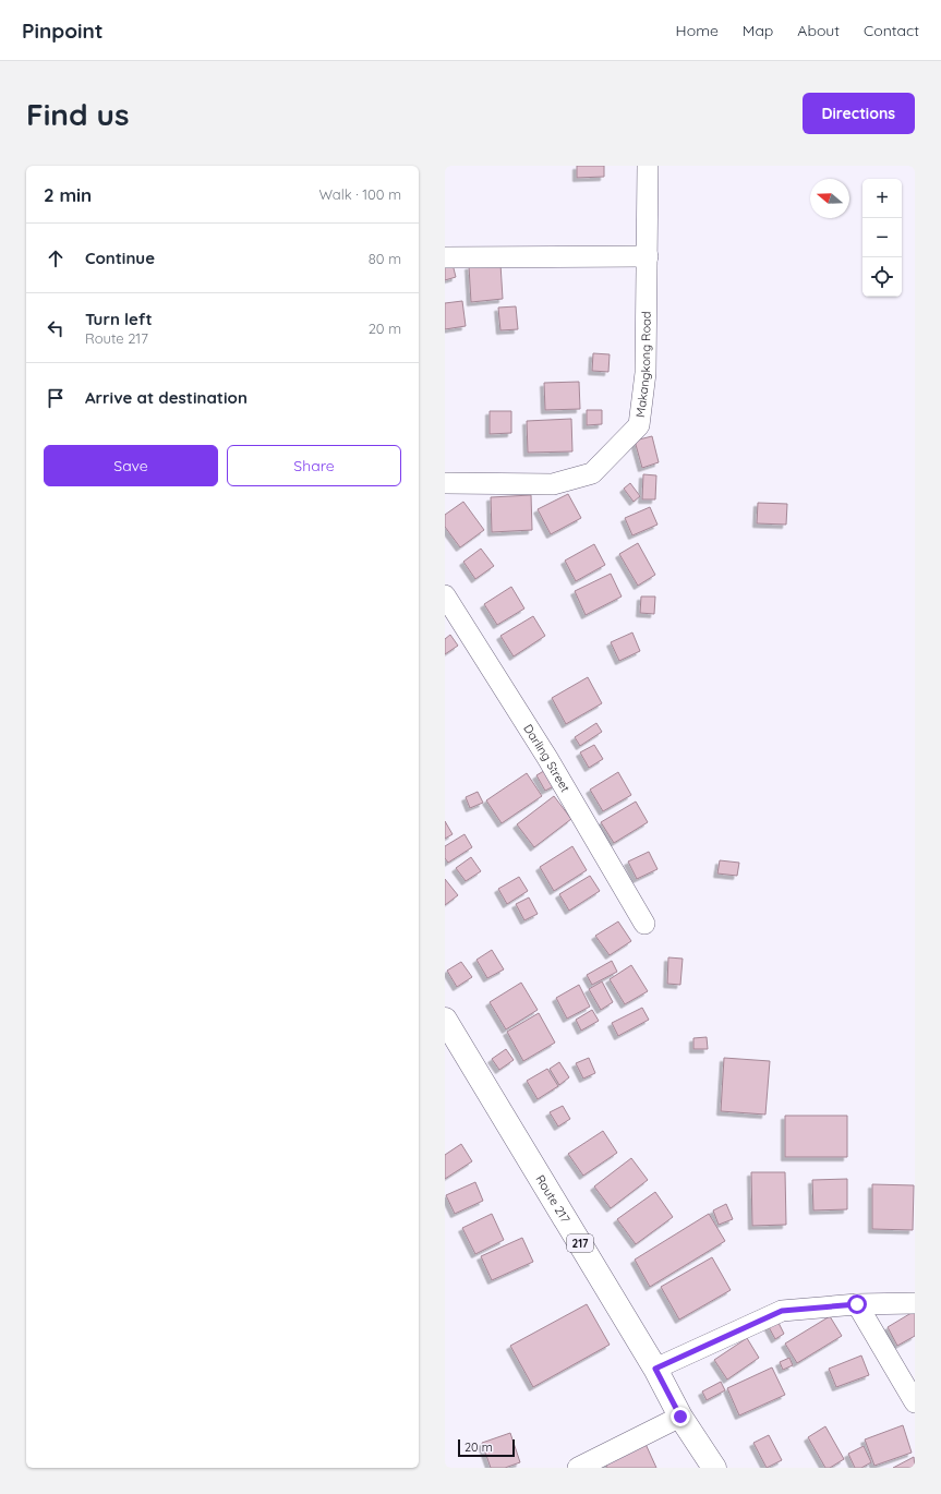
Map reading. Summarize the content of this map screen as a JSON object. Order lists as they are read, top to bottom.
{
  "streets": {
    "main road": ["Route 217", "217"],
    "street": ["Makangkong Road", "Darling Street"]
  },
  "scale_bar": "20 m",
  "north": "left",
  "page": {
    "header": "Pinpoint",
    "nav": [
      "Home",
      "Map",
      "About",
      "Contact"
    ],
    "buttons": [
      "Directions",
      ["Save", "Share"]
    ],
    "title": "Find us",
    "heading": ["2 min", "Walk · 100 m"],
    "map_buttons": ["+", "−"],
    "list": [
      ["Continue", "80 m"],
      ["Turn left", "Route 217", "20 m"],
      "Arrive at destination"
    ],
    "scale": "20 m"
  }
}
